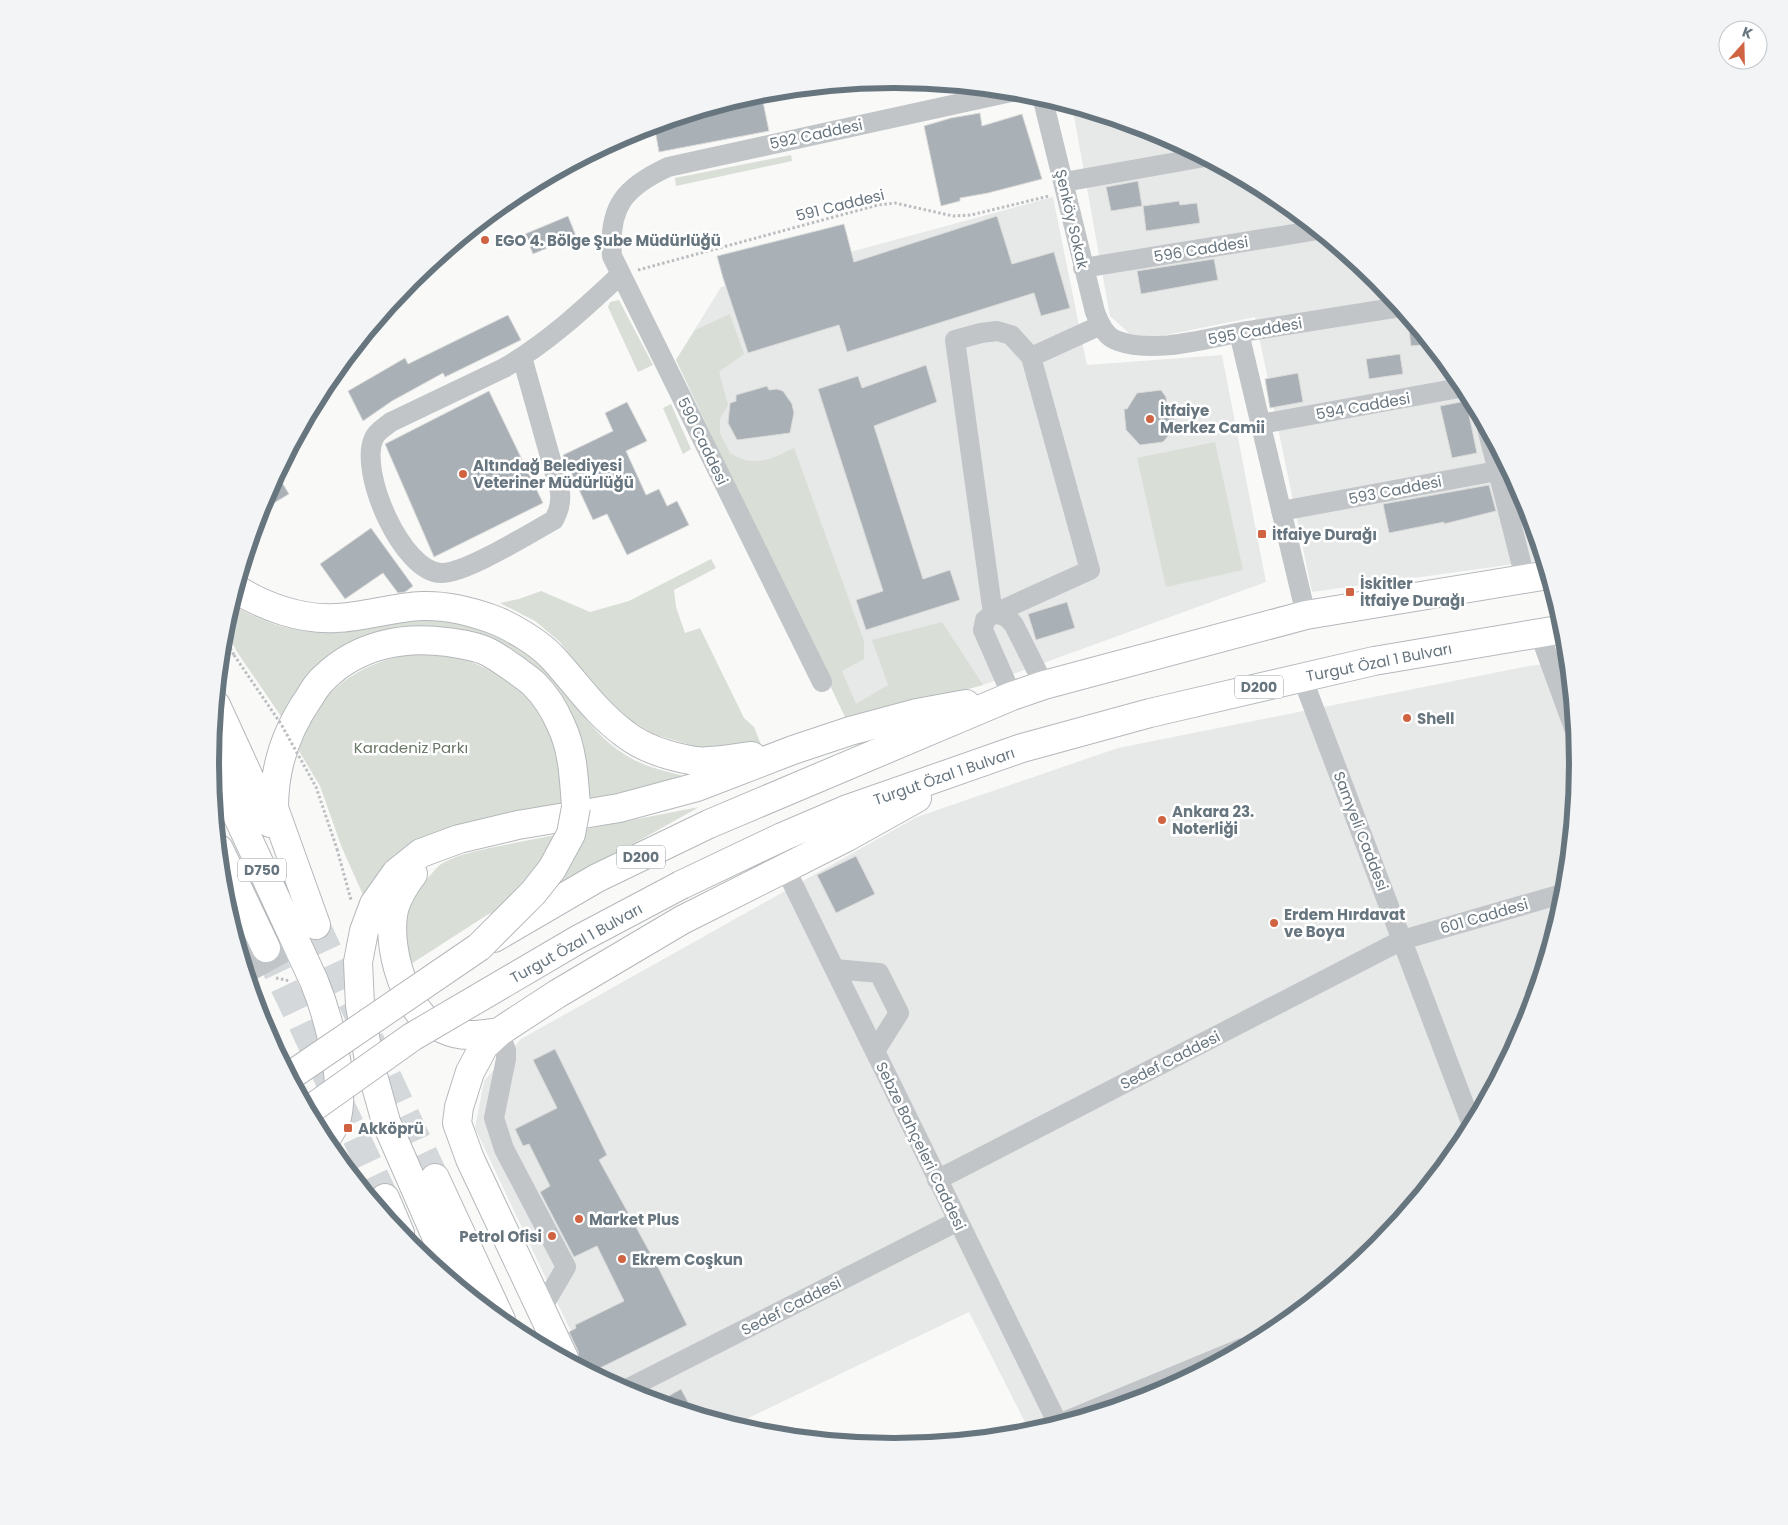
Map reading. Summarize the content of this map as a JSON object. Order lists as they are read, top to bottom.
{
  "streets": {
    "highway": ["Turgut Özal 1 Bulvarı", "D200", "D750"],
    "street": [
      "592 Caddesi",
      "Şenköy Sokak",
      "596 Caddesi",
      "595 Caddesi",
      "594 Caddesi",
      "590 Caddesi",
      "593 Caddesi",
      "Samyeli Caddesi",
      "601 Caddesi",
      "Sedef Caddesi",
      "Sebze Bahçeleri Caddesi"
    ],
    "path": ["591 Caddesi"]
  },
  "crossings": [
    ["592 Caddesi", "590 Caddesi"],
    ["591 Caddesi", "Şenköy Sokak"],
    ["591 Caddesi", "590 Caddesi"],
    ["Şenköy Sokak", "596 Caddesi"],
    ["Şenköy Sokak", "595 Caddesi"],
    ["Turgut Özal 1 Bulvarı", "Samyeli Caddesi"],
    ["Samyeli Caddesi", "601 Caddesi"],
    ["Samyeli Caddesi", "Sedef Caddesi"],
    ["601 Caddesi", "Sedef Caddesi"],
    ["Sedef Caddesi", "Sebze Bahçeleri Caddesi"]
  ],
  "parks": ["Karadeniz Parkı"],
  "places": {
    "other": [
      "EGO 4. Bölge Şube Müdürlüğü",
      "İtfaiye Merkez Camii",
      "Altındağ Belediyesi Veteriner Müdürlüğü",
      "Shell",
      "Ankara 23. Noterliği",
      "Erdem Hırdavat ve Boya",
      "Market Plus",
      "Petrol Ofisi",
      "Ekrem Coşkun"
    ],
    "transit": ["İtfaiye Durağı", "İskitler İtfaiye Durağı", "Akköprü"]
  },
  "north": "top"
}
